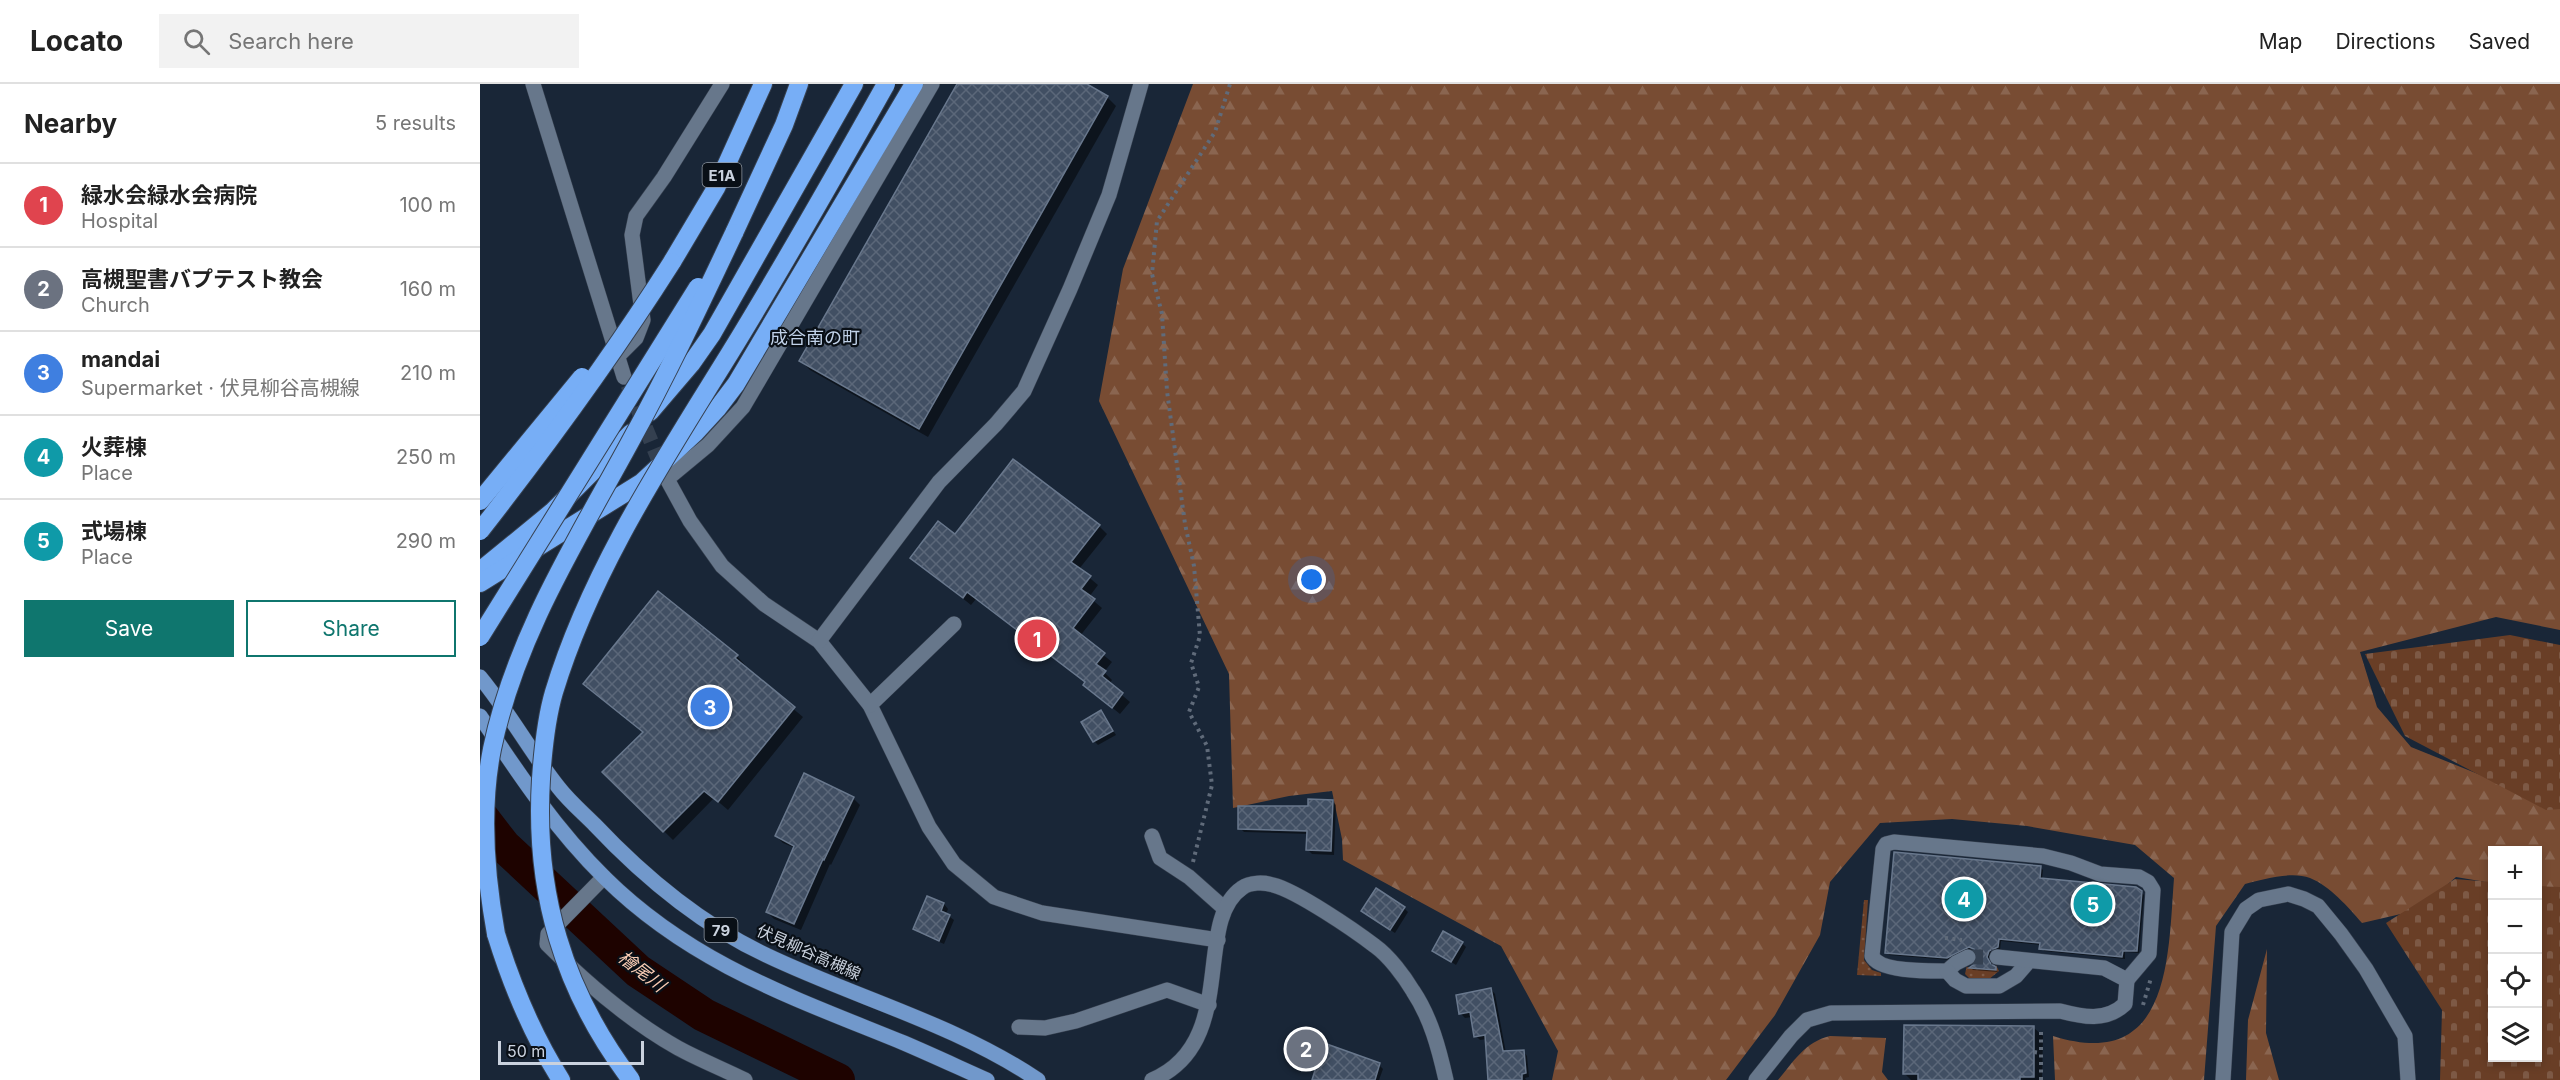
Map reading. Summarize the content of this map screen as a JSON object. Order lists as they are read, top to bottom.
{
  "streets": {
    "highway": ["E1A"],
    "main road": ["79", "伏見柳谷高槻線"]
  },
  "districts": ["成合南の町"],
  "water": ["檜尾川"],
  "scale_bar": "50 m",
  "page": {
    "header": "Locato",
    "search": "Search here",
    "nav": ["Map", "Directions", "Saved"],
    "heading": ["Nearby", "5 results"],
    "list": [
      {
        "mark": "1",
        "name": "緑水会緑水会病院",
        "note": "Hospital",
        "value": "100 m"
      },
      {
        "mark": "2",
        "name": "高槻聖書バプテスト教会",
        "note": "Church",
        "value": "160 m"
      },
      {
        "mark": "3",
        "name": "mandai",
        "note": "Supermarket · 伏見柳谷高槻線",
        "value": "210 m"
      },
      {
        "mark": "4",
        "name": "火葬棟",
        "note": "Place",
        "value": "250 m"
      },
      {
        "mark": "5",
        "name": "式場棟",
        "note": "Place",
        "value": "290 m"
      }
    ],
    "buttons": ["Save", "Share"],
    "pins": [
      "1",
      "3",
      "4",
      "5",
      "2"
    ],
    "map_buttons": ["+", "−"],
    "scale": "50 m"
  }
}
